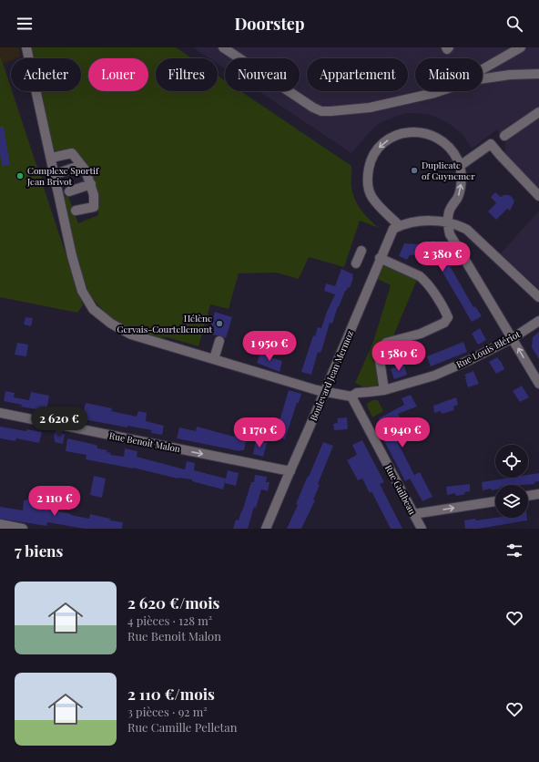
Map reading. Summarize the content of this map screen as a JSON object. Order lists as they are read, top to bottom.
{
  "streets": {
    "street": [
      "Rue Louis Blériot",
      "Boulevard Jean Mermoz",
      "Rue Benoit Malon",
      "Rue Guilbeau"
    ]
  },
  "crossings": [
    ["Rue Louis Blériot", "Rue Guilbeau"],
    ["Boulevard Jean Mermoz", "Rue Benoit Malon"]
  ],
  "one_way": ["Rue Benoit Malon"],
  "places": ["Duplicate of Guynemer", "Complexe Sportif Jean Brivot", "Hélène Gervais-Courtellemont"],
  "page": {
    "header": "Doorstep",
    "chip": [
      "Acheter",
      "Louer",
      "Filtres",
      "Nouveau",
      "Appartement",
      "Maison"
    ],
    "price": [
      "2 380 €",
      "1 950 €",
      "1 580 €",
      "2 620 €",
      "1 170 €",
      "1 940 €",
      "2 110 €"
    ],
    "heading": "7 biens",
    "list": [
      {
        "name": "2 620 €/mois",
        "note": "4 pièces · 128 m² · Rue Benoit Malon"
      },
      {
        "name": "2 110 €/mois",
        "note": "3 pièces · 92 m² · Rue Camille Pelletan"
      }
    ]
  }
}
